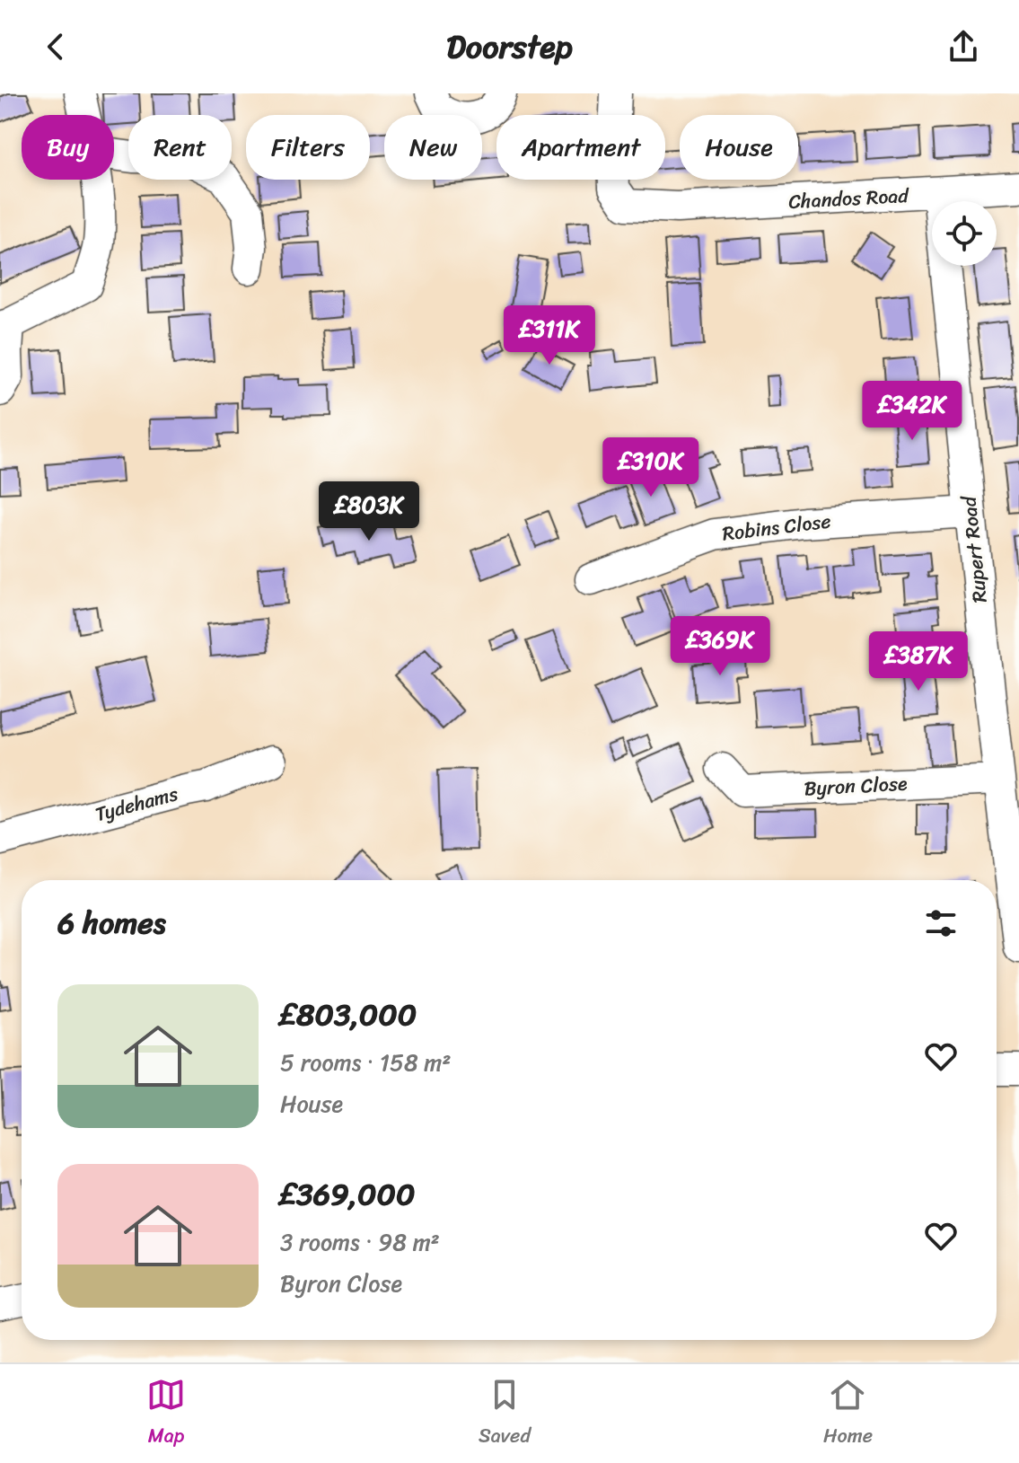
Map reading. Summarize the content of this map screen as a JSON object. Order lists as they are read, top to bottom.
{
  "streets": {
    "street": [
      "Chandos Road",
      "Robins Close",
      "Rupert Road",
      "Byron Close",
      "Tydehams"
    ]
  },
  "crossings": [
    ["Chandos Road", "Rupert Road"],
    ["Robins Close", "Rupert Road"],
    ["Rupert Road", "Byron Close"]
  ],
  "page": {
    "header": "Doorstep",
    "chip": [
      "Buy",
      "Rent",
      "Filters",
      "New",
      "Apartment",
      "House"
    ],
    "price": [
      "£311K",
      "£342K",
      "£310K",
      "£803K",
      "£369K",
      "£387K"
    ],
    "heading": "6 homes",
    "list": [
      {
        "name": "£803,000",
        "note": "5 rooms · 158 m² · House"
      },
      {
        "name": "£369,000",
        "note": "3 rooms · 98 m² · Byron Close"
      }
    ],
    "tabs": ["Map", "Saved", "Home"]
  }
}
